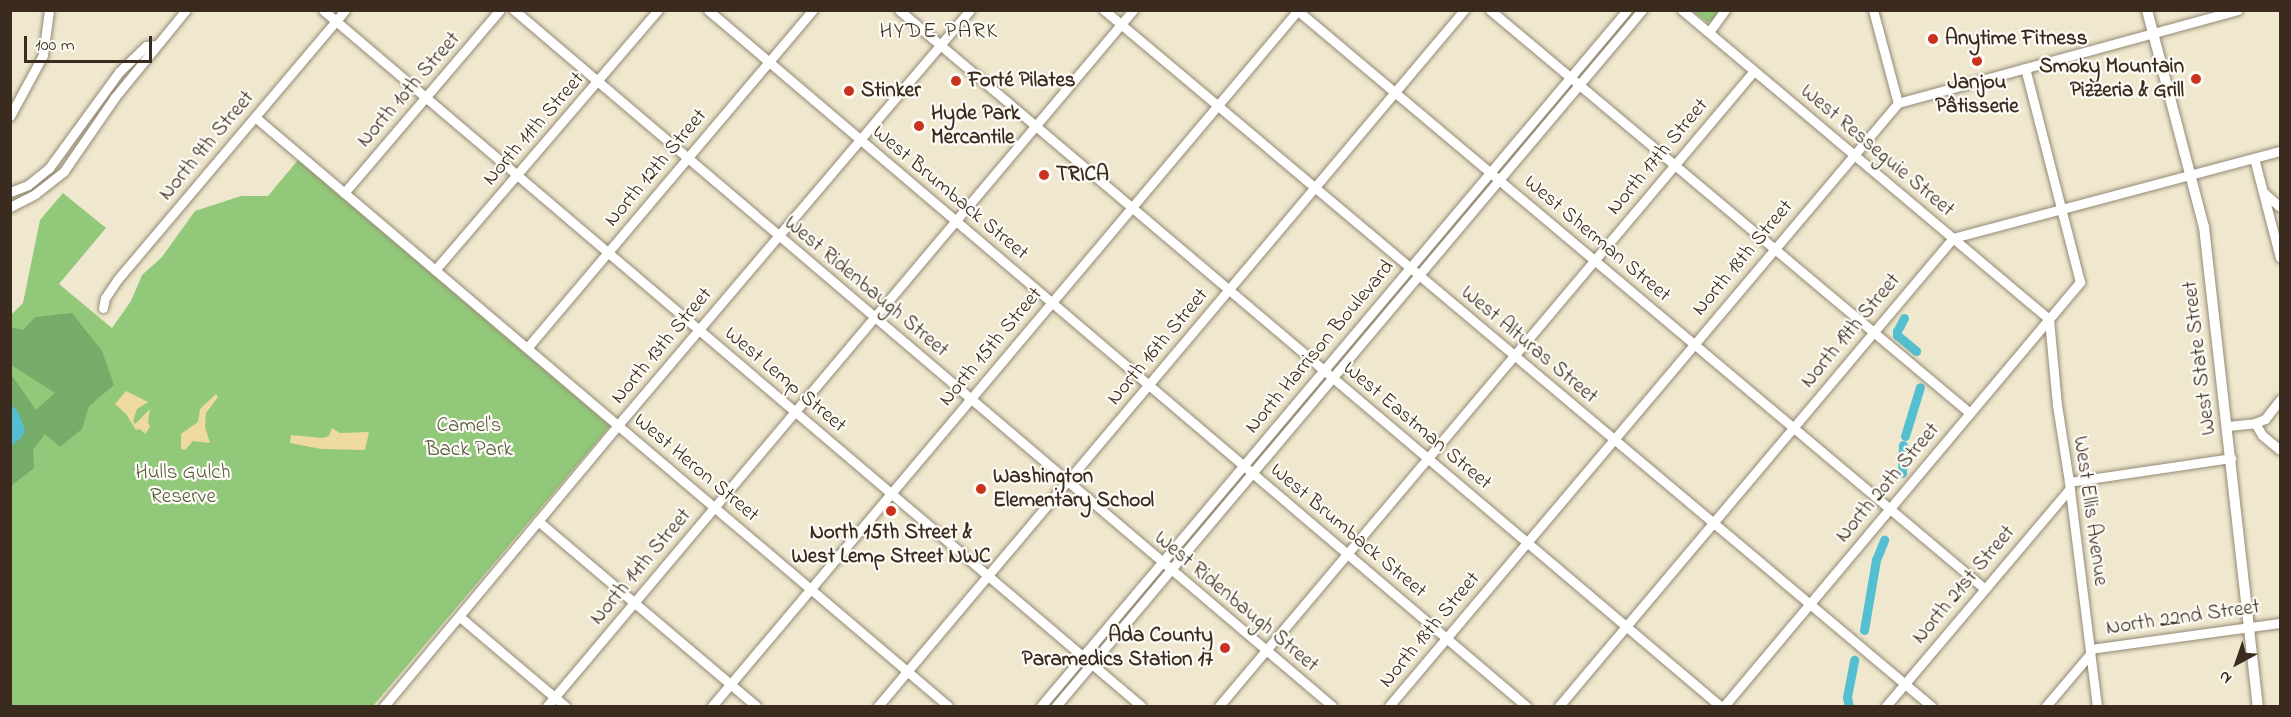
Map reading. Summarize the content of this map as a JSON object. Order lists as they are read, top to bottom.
{
  "streets": {
    "main road": ["West State Street"],
    "street": [
      "North 10th Street",
      "North 11th Street",
      "North 9th Street",
      "West Resseguie Street",
      "North 17th Street",
      "North 12th Street",
      "West Brumback Street",
      "West Sherman Street",
      "North 18th Street",
      "West Ridenbaugh Street",
      "North 19th Street",
      "West Alturas Street",
      "North 13th Street",
      "North 15th Street",
      "North 16th Street",
      "North Harrison Boulevard",
      "West Lemp Street",
      "West Eastman Street",
      "West Heron Street",
      "North 20th Street",
      "West Ellis Avenue",
      "North 14th Street",
      "North 21st Street",
      "North 22nd Street"
    ]
  },
  "crossings": [
    ["North 10th Street", "West Lemp Street"],
    ["North 10th Street", "West Heron Street"],
    ["North 11th Street", "West Ridenbaugh Street"],
    ["North 11th Street", "West Lemp Street"],
    ["North 11th Street", "West Heron Street"],
    ["North 9th Street", "West Lemp Street"],
    ["North 9th Street", "West Heron Street"],
    ["West Resseguie Street", "North 17th Street"],
    ["West Resseguie Street", "North 18th Street"],
    ["West Resseguie Street", "North 19th Street"],
    ["West Resseguie Street", "North 20th Street"],
    ["West Resseguie Street", "West Ellis Avenue"],
    ["North 17th Street", "West Brumback Street"],
    ["North 17th Street", "West Sherman Street"],
    ["North 17th Street", "West Ridenbaugh Street"],
    ["North 17th Street", "West Alturas Street"],
    ["North 17th Street", "West Eastman Street"],
    ["North 12th Street", "West Brumback Street"],
    ["North 12th Street", "West Ridenbaugh Street"],
    ["North 12th Street", "West Lemp Street"],
    ["North 12th Street", "West Heron Street"],
    ["West Brumback Street", "North 18th Street"],
    ["West Brumback Street", "North 13th Street"],
    ["West Brumback Street", "North 15th Street"],
    ["West Brumback Street", "North 16th Street"],
    ["West Brumback Street", "North Harrison Boulevard"],
    ["West Brumback Street", "North 14th Street"],
    ["West Sherman Street", "North 18th Street"],
    ["West Sherman Street", "North 19th Street"],
    ["West Sherman Street", "North 15th Street"],
    ["West Sherman Street", "North 16th Street"],
    ["West Sherman Street", "North Harrison Boulevard"],
    ["West Sherman Street", "North 20th Street"],
    ["West Sherman Street", "North 21st Street"],
    ["North 18th Street", "West Alturas Street"],
    ["North 18th Street", "West Eastman Street"],
    ["West Ridenbaugh Street", "North 13th Street"],
    ["West Ridenbaugh Street", "North 15th Street"],
    ["West Ridenbaugh Street", "North 16th Street"],
    ["West Ridenbaugh Street", "North Harrison Boulevard"],
    ["West Ridenbaugh Street", "North 14th Street"],
    ["North 19th Street", "West Alturas Street"],
    ["North 19th Street", "West Eastman Street"],
    ["West Alturas Street", "North 15th Street"],
    ["West Alturas Street", "North 16th Street"],
    ["West Alturas Street", "North Harrison Boulevard"],
    ["West Alturas Street", "North 20th Street"],
    ["West Alturas Street", "North 14th Street"],
    ["West Alturas Street", "North 21st Street"],
    ["North 13th Street", "West Lemp Street"],
    ["North 13th Street", "West Eastman Street"],
    ["North 13th Street", "West Heron Street"],
    ["North 15th Street", "West Lemp Street"],
    ["North 15th Street", "West Eastman Street"],
    ["North 15th Street", "West Heron Street"],
    ["North 16th Street", "West Lemp Street"],
    ["North 16th Street", "West Eastman Street"],
    ["North 16th Street", "West Heron Street"],
    ["North Harrison Boulevard", "West Lemp Street"],
    ["North Harrison Boulevard", "West Eastman Street"],
    ["West State Street", "North 22nd Street"],
    ["West Lemp Street", "North 14th Street"],
    ["West Eastman Street", "North 20th Street"],
    ["West Eastman Street", "North 14th Street"],
    ["West Heron Street", "North 14th Street"],
    ["North 20th Street", "West Ellis Avenue"],
    ["West Ellis Avenue", "North 21st Street"],
    ["West Ellis Avenue", "North 22nd Street"]
  ],
  "districts": ["HYDE PARK"],
  "parks": ["Camel's Back Park", "Hulls Gulch Reserve"],
  "places": [
    "Anytime Fitness",
    "Janjou Pâtisserie",
    "Smoky Mountain Pizzeria & Grill",
    "Forté Pilates",
    "Stinker",
    "Hyde Park Mercantile",
    "TRICA",
    "Washington Elementary School",
    "North 15th Street & West Lemp Street NWC",
    "Ada County Paramedics Station 17"
  ],
  "scale_bar": "100 m",
  "north": "bottom left"
}
